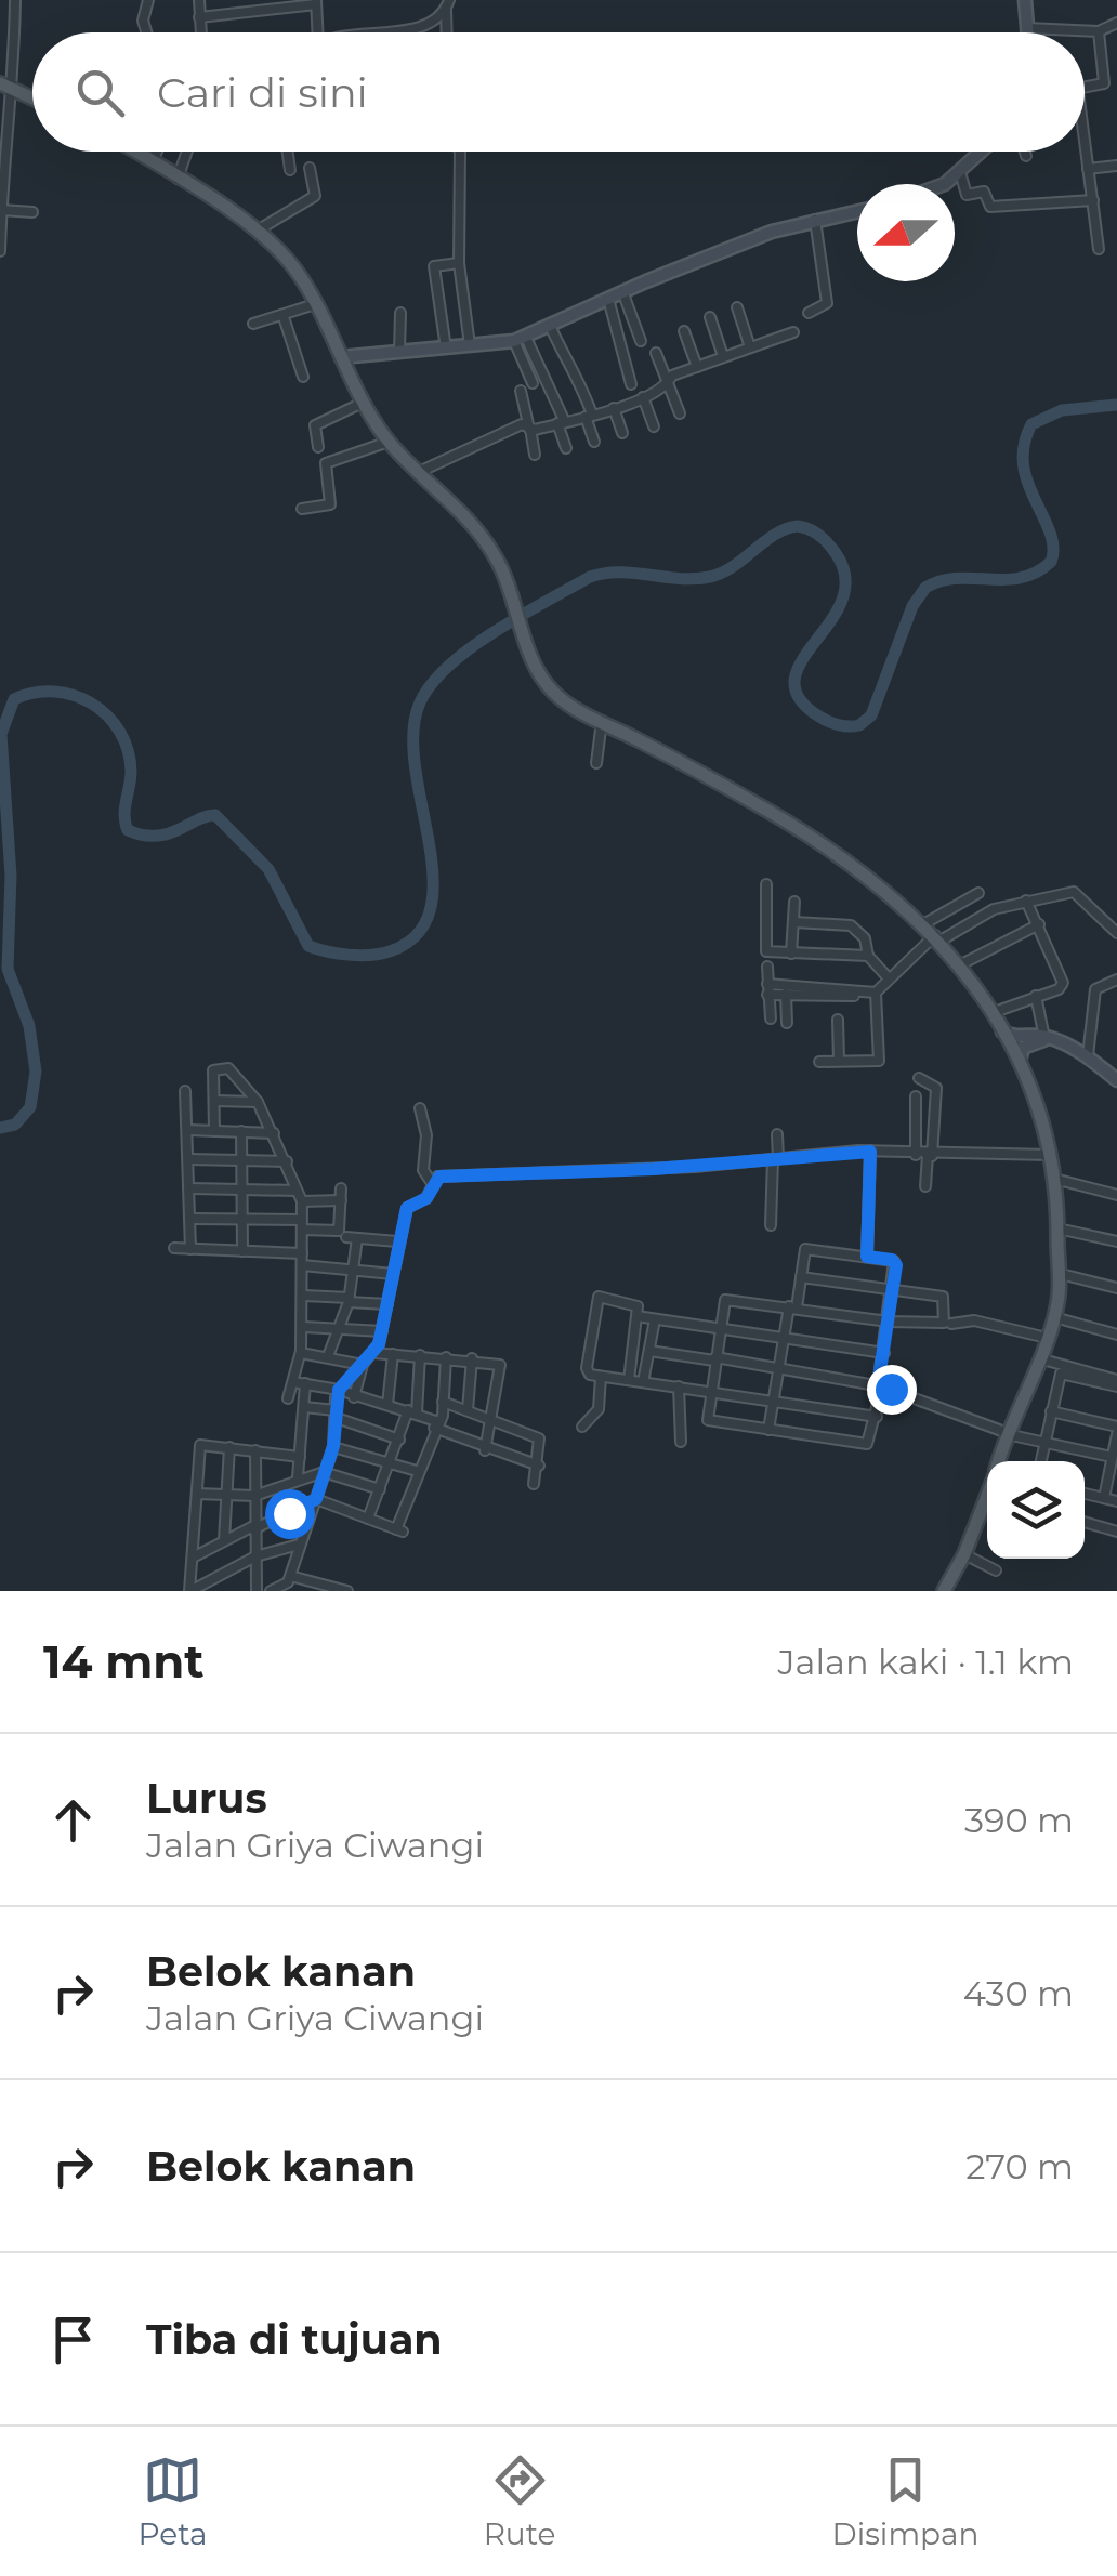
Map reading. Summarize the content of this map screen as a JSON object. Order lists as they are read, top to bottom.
{
  "north": "left",
  "page": {
    "search": "Cari di sini",
    "heading": ["14 mnt", "Jalan kaki · 1.1 km"],
    "list": [
      ["Lurus", "Jalan Griya Ciwangi", "390 m"],
      ["Belok kanan", "Jalan Griya Ciwangi", "430 m"],
      ["Belok kanan", "270 m"],
      "Tiba di tujuan"
    ],
    "nav": ["Peta", "Rute", "Disimpan"]
  }
}
